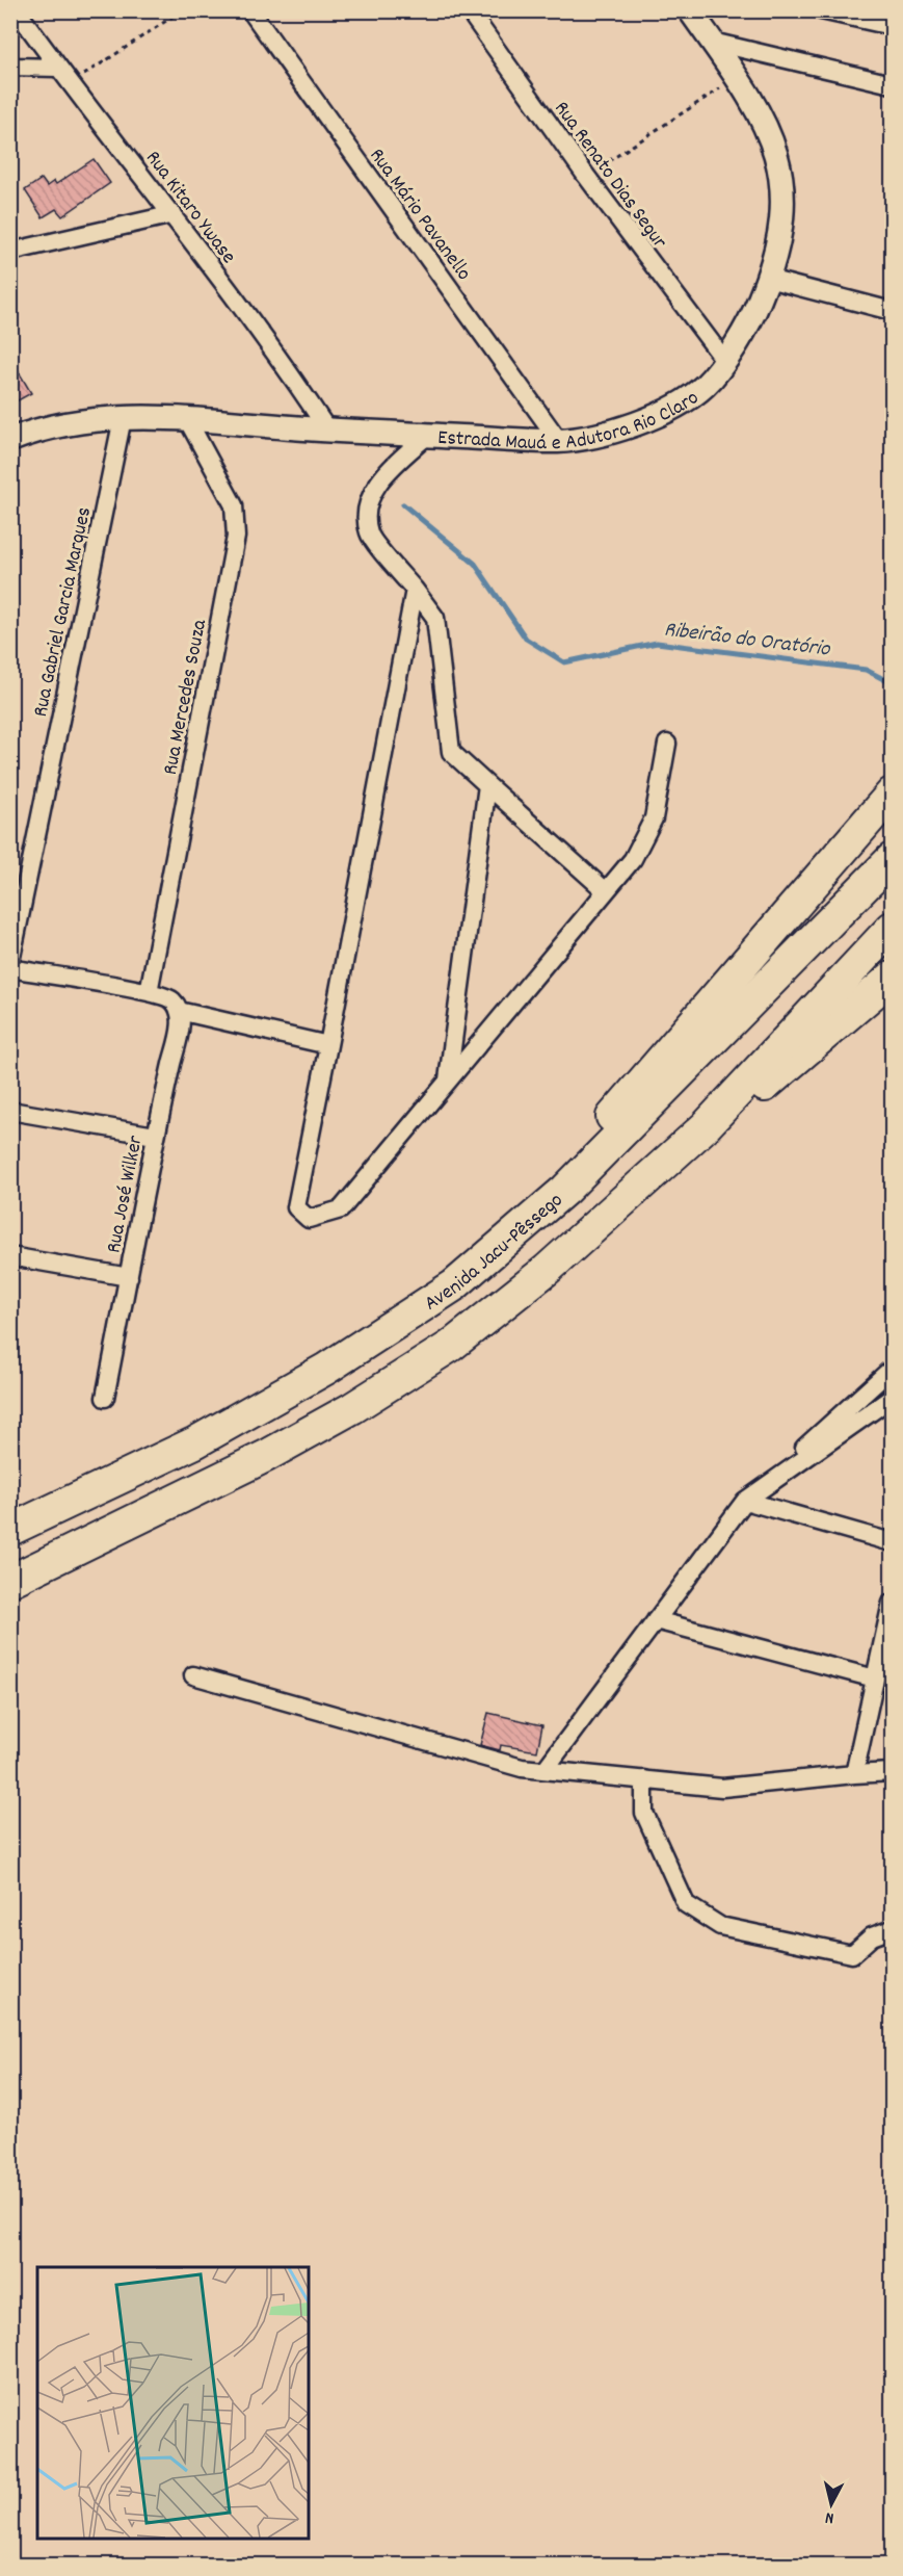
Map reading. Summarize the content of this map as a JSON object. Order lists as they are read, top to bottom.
{
  "streets": {
    "highway": ["Avenida Jacu-Pêssego"],
    "main road": ["Estrada Mauá e Adutora Rio Claro"],
    "street": [
      "Rua Renato Dias Segur",
      "Rua Kitaro Ywase",
      "Rua Mário Pavanello",
      "Rua Gabriel Garcia Marques",
      "Rua Mercedes Souza",
      "Rua José Wilker"
    ]
  },
  "crossings": [
    ["Rua Renato Dias Segur", "Estrada Mauá e Adutora Rio Claro"],
    ["Rua Kitaro Ywase", "Estrada Mauá e Adutora Rio Claro"],
    ["Rua Mário Pavanello", "Estrada Mauá e Adutora Rio Claro"],
    ["Estrada Mauá e Adutora Rio Claro", "Rua Gabriel Garcia Marques"],
    ["Estrada Mauá e Adutora Rio Claro", "Rua Mercedes Souza"]
  ],
  "water": ["Ribeirão do Oratório"],
  "north": "bottom"
}
